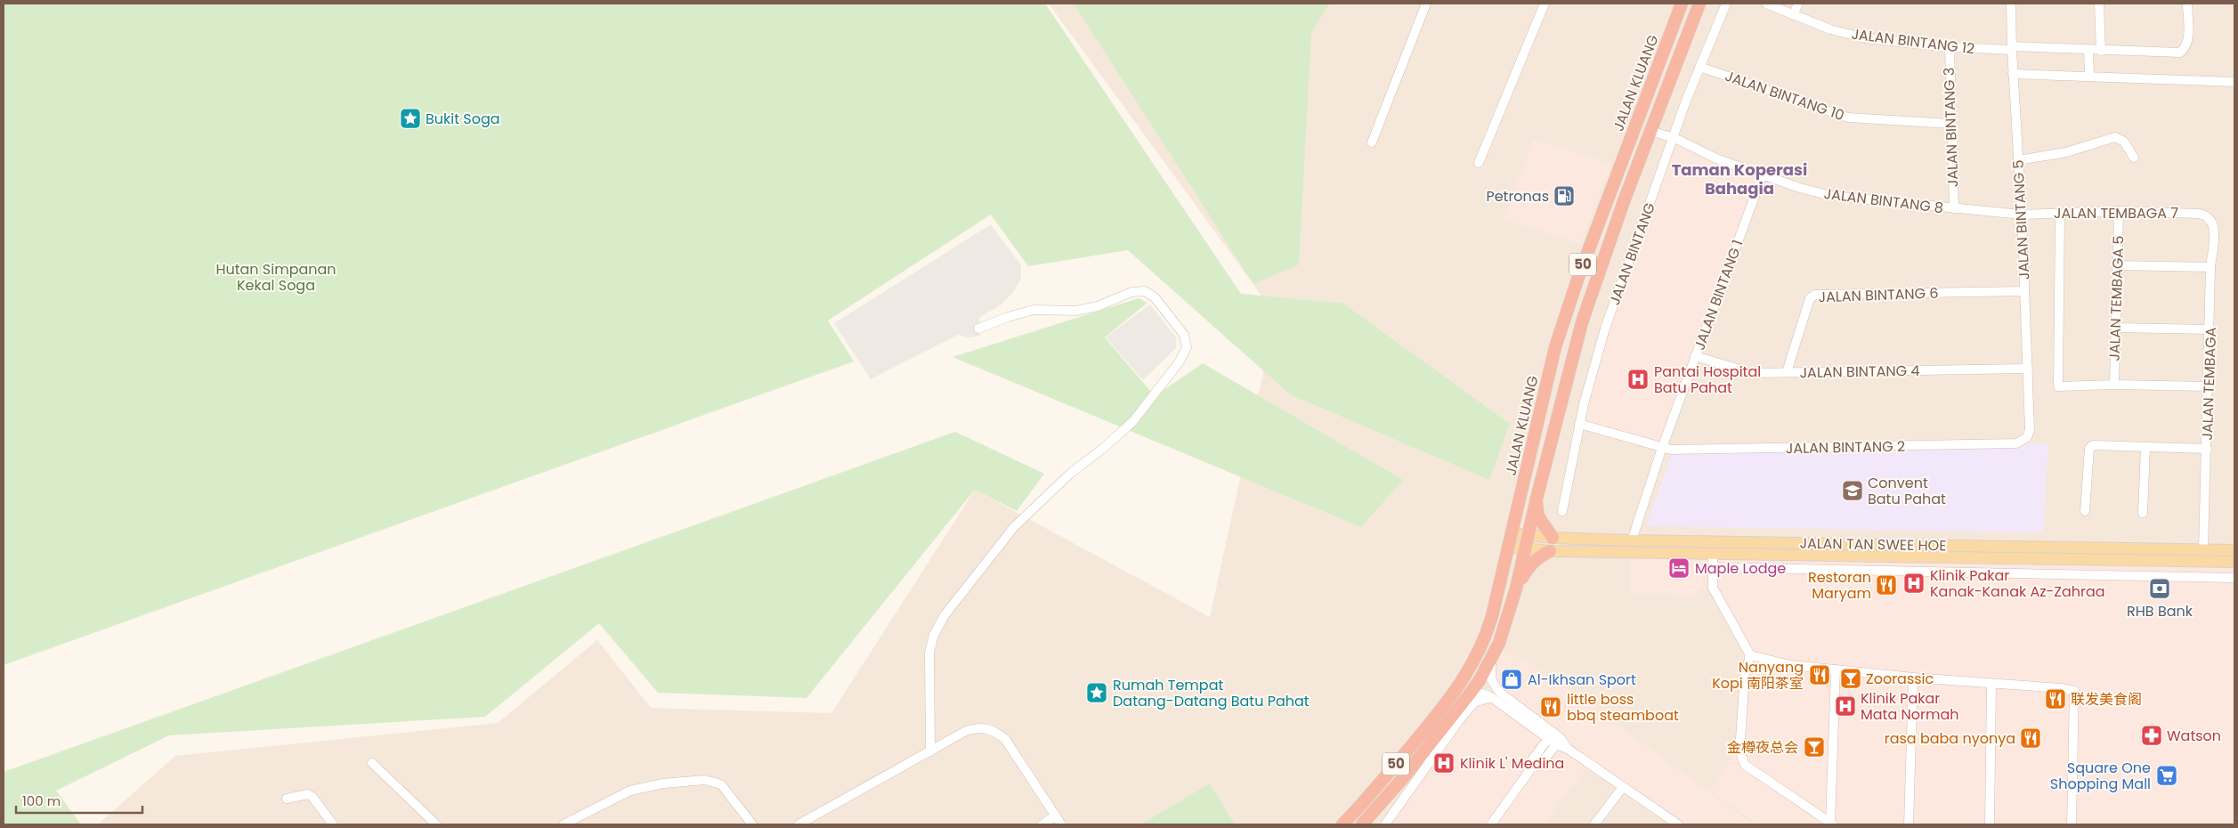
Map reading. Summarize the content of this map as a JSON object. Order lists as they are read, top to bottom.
{
  "streets": {
    "highway": ["JALAN KLUANG", "50"],
    "main road": ["JALAN TAN SWEE HOE"],
    "street": [
      "JALAN BINTANG 12",
      "JALAN BINTANG 10",
      "JALAN BINTANG 3",
      "JALAN BINTANG 8",
      "JALAN TEMBAGA 7",
      "JALAN BINTANG 5",
      "JALAN BINTANG",
      "JALAN BINTANG 1",
      "JALAN BINTANG 6",
      "JALAN TEMBAGA 5",
      "JALAN BINTANG 4",
      "JALAN TEMBAGA",
      "JALAN BINTANG 2"
    ]
  },
  "crossings": [
    ["JALAN BINTANG 12", "JALAN BINTANG 3"],
    ["JALAN BINTANG 12", "JALAN BINTANG 5"],
    ["JALAN KLUANG", "JALAN TAN SWEE HOE"],
    ["JALAN BINTANG 10", "JALAN BINTANG 3"],
    ["JALAN BINTANG 10", "JALAN BINTANG"],
    ["JALAN BINTANG 3", "JALAN BINTANG 8"],
    ["JALAN BINTANG 8", "JALAN TEMBAGA 7"],
    ["JALAN BINTANG 8", "JALAN BINTANG 5"],
    ["JALAN BINTANG 8", "JALAN BINTANG"],
    ["JALAN BINTANG 8", "50"],
    ["JALAN BINTANG 8", "JALAN BINTANG 1"],
    ["JALAN TEMBAGA 7", "JALAN BINTANG 5"],
    ["JALAN TEMBAGA 7", "JALAN TEMBAGA 5"],
    ["JALAN TEMBAGA 7", "JALAN TEMBAGA"],
    ["JALAN BINTANG 5", "JALAN BINTANG 6"],
    ["JALAN BINTANG 5", "JALAN BINTANG 4"],
    ["JALAN BINTANG 5", "JALAN BINTANG 2"],
    ["JALAN BINTANG", "JALAN BINTANG 2"],
    ["50", "JALAN TAN SWEE HOE"],
    ["JALAN BINTANG 1", "JALAN BINTANG 4"],
    ["JALAN BINTANG 1", "JALAN BINTANG 2"],
    ["JALAN BINTANG 1", "JALAN TAN SWEE HOE"],
    ["JALAN BINTANG 6", "JALAN BINTANG 4"],
    ["JALAN TEMBAGA", "JALAN TAN SWEE HOE"]
  ],
  "districts": ["Taman Koperasi Bahagia"],
  "parks": ["Hutan Simpanan Kekal Soga"],
  "places": {
    "place": ["Bukit Soga", "Rumah Tempat Datang-Datang Batu Pahat"],
    "fuel station": ["Petronas"],
    "hospital": [
      "Pantai Hospital Batu Pahat",
      "Klinik Pakar Kanak-Kanak Az-Zahraa",
      "Klinik Pakar Mata Normah",
      "Klinik L' Medina"
    ],
    "school or university": ["Convent Batu Pahat"],
    "hotel": ["Maple Lodge"],
    "restaurant": [
      "Restoran Maryam",
      "Nanyang Kopi 南阳茶室",
      "联发美食阁",
      "little boss bbq steamboat",
      "rasa baba nyonya"
    ],
    "bank": ["RHB Bank"],
    "bar": ["Zoorassic", "金樽夜总会"],
    "shop": ["Al-Ikhsan Sport"],
    "pharmacy": ["Watson"],
    "supermarket": ["Square One Shopping Mall"]
  },
  "scale_bar": "100 m"
}
